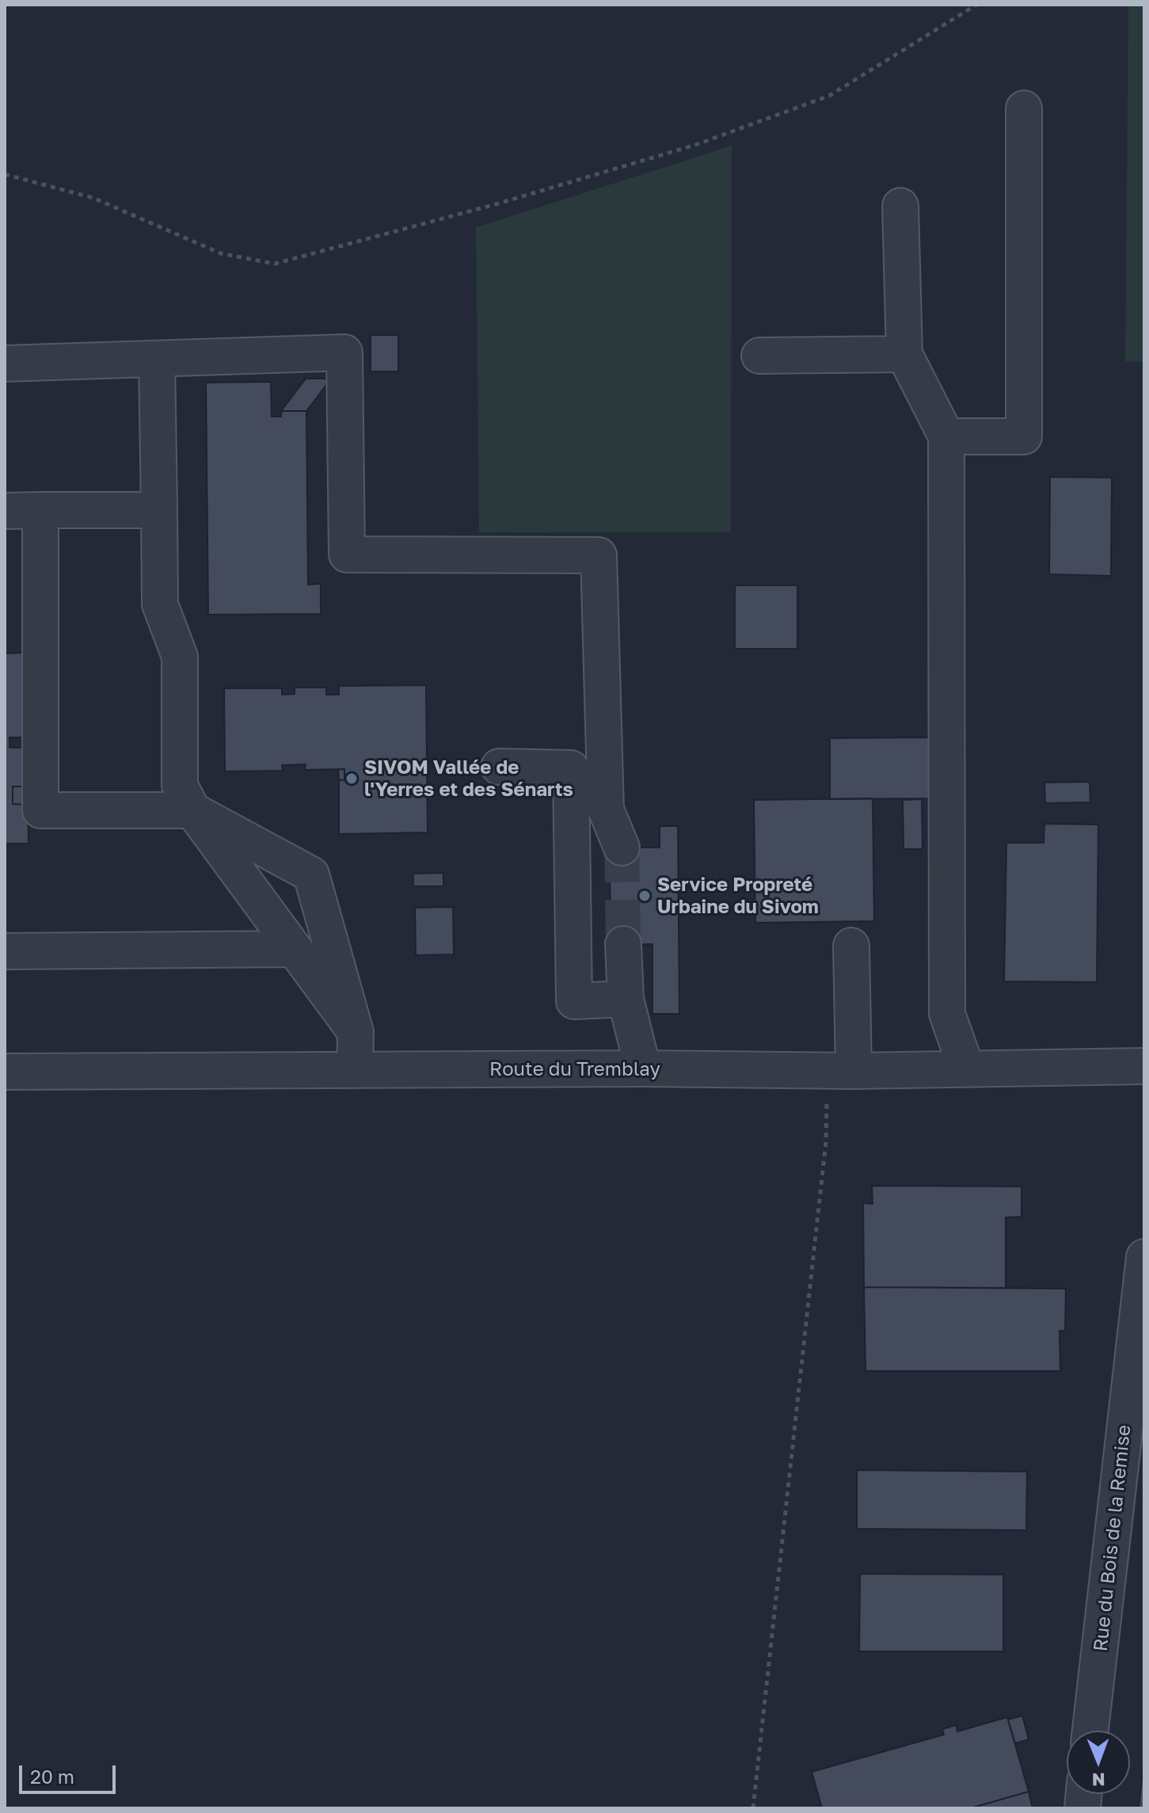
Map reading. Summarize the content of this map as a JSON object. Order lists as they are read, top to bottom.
{
  "streets": {
    "street": ["Route du Tremblay", "Rue du Bois de la Remise"]
  },
  "places": ["SIVOM Vallée de l'Yerres et des Sénarts", "Service Propreté Urbaine du Sivom"],
  "scale_bar": "20 m",
  "north": "bottom"
}
